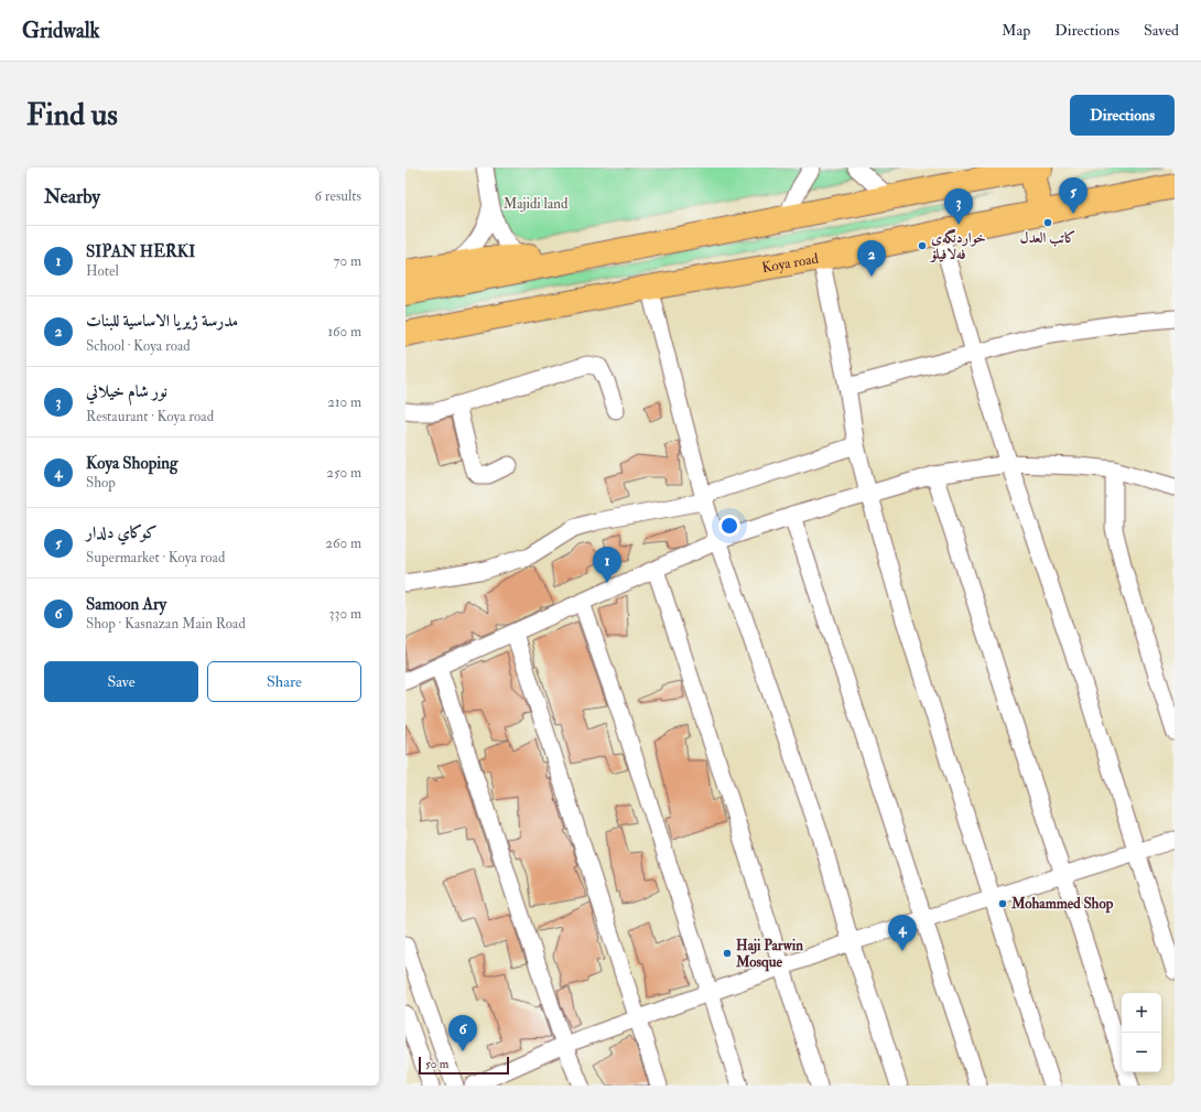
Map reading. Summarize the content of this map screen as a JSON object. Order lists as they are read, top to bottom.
{
  "streets": {
    "highway": ["Koya road"]
  },
  "parks": ["Majidi land"],
  "places": [
    "كاتب العدل",
    "خواردنگەی فەلافیلۆ",
    "Mohammed Shop",
    "Haji Parwin Mosque"
  ],
  "scale_bar": "50 m",
  "page": {
    "header": "Gridwalk",
    "nav": ["Map", "Directions", "Saved"],
    "buttons": [
      "Directions",
      ["Save", "Share"]
    ],
    "title": "Find us",
    "heading": ["Nearby", "6 results"],
    "pins": [
      "5",
      "3",
      "2",
      "1",
      "4",
      "6"
    ],
    "list": [
      {
        "mark": "1",
        "name": "SIPAN HERKI",
        "note": "Hotel",
        "value": "70 m"
      },
      {
        "mark": "2",
        "name": "مدرسة ژيريا الاساسية للبنات",
        "note": "School · Koya road",
        "value": "160 m"
      },
      {
        "mark": "3",
        "name": "نور شام خيلاني",
        "note": "Restaurant · Koya road",
        "value": "210 m"
      },
      {
        "mark": "4",
        "name": "Koya Shoping",
        "note": "Shop",
        "value": "250 m"
      },
      {
        "mark": "5",
        "name": "كوكاي دلدار",
        "note": "Supermarket · Koya road",
        "value": "260 m"
      },
      {
        "mark": "6",
        "name": "Samoon Ary",
        "note": "Shop · Kasnazan Main Road",
        "value": "330 m"
      }
    ],
    "map_buttons": ["+", "−"],
    "scale": "50 m"
  }
}
